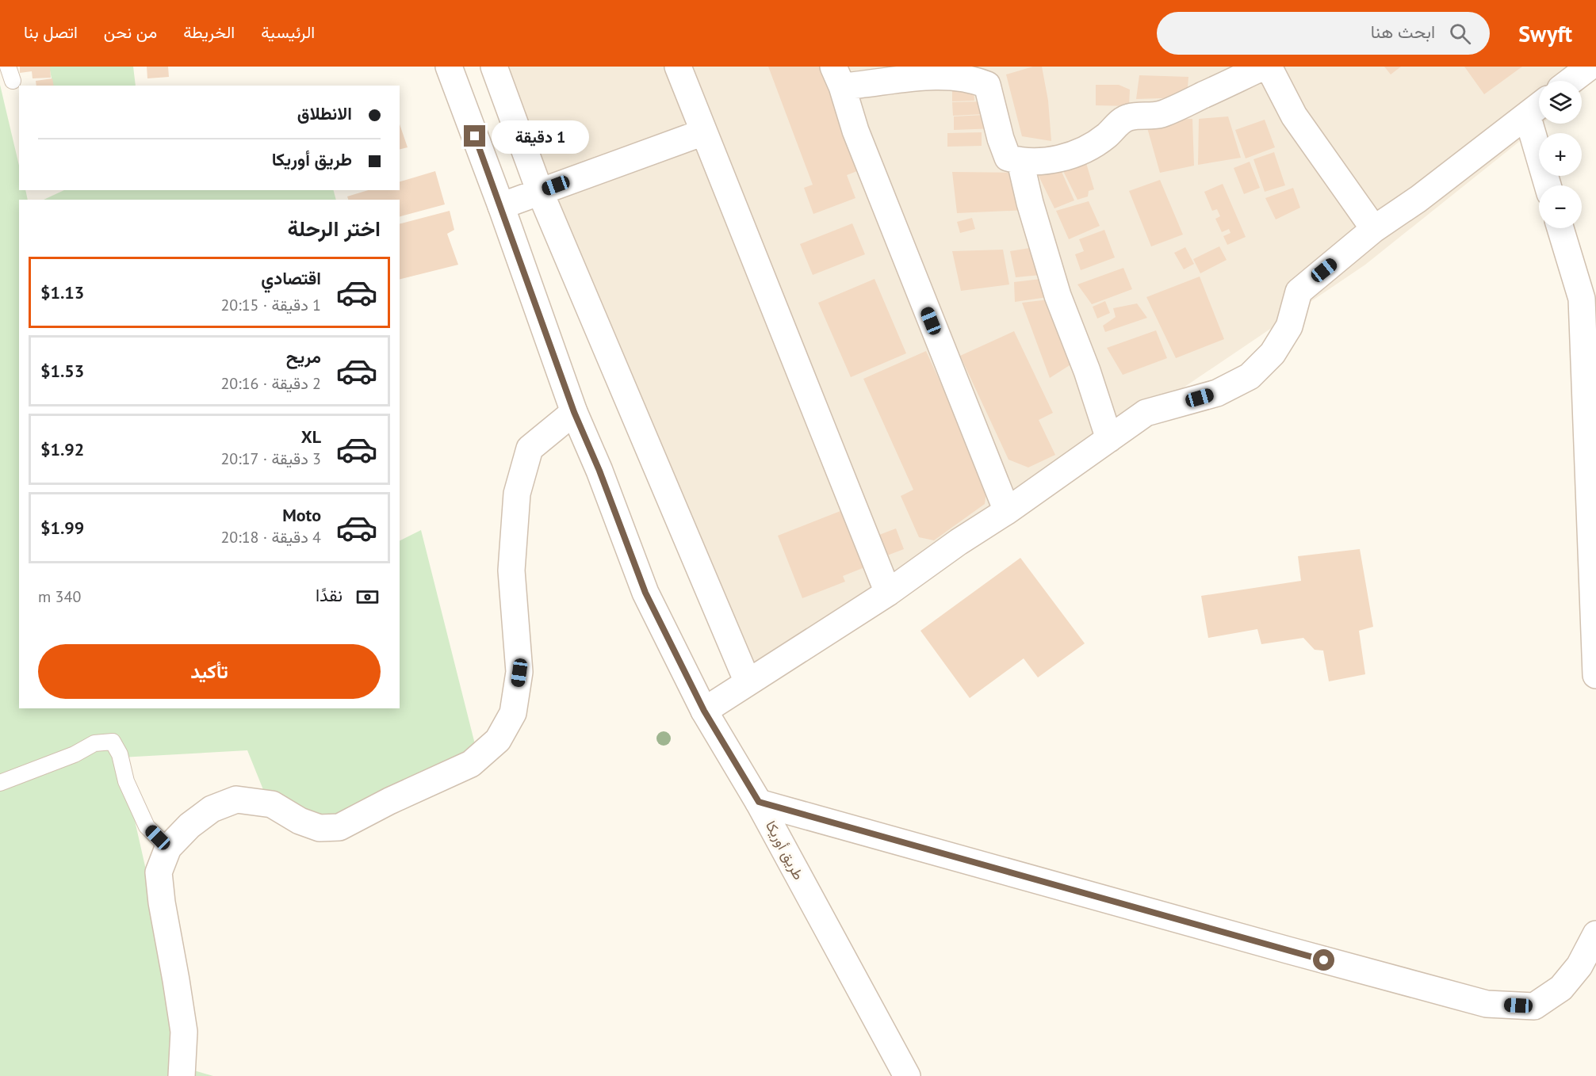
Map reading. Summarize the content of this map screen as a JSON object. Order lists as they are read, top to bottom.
{
  "streets": {
    "street": ["طريق أوريكا"]
  },
  "page": {
    "header": "Swyft",
    "search": "ابحث هنا",
    "nav": [
      "الرئيسية",
      "الخريطة",
      "من نحن",
      "اتصل بنا"
    ],
    "map_buttons": ["+", "−"],
    "banner": ["الانطلاق", "طريق أوريكا"],
    "bubble": "1 دقيقة",
    "heading": "اختر الرحلة",
    "list": [
      {
        "name": "اقتصادي",
        "note": "1 دقيقة · 20:15",
        "value": "$1.13"
      },
      {
        "name": "مريح",
        "note": "2 دقيقة · 20:16",
        "value": "$1.53"
      },
      {
        "name": "XL",
        "note": "3 دقيقة · 20:17",
        "value": "$1.92"
      },
      {
        "name": "Moto",
        "note": "4 دقيقة · 20:18",
        "value": "$1.99"
      }
    ],
    "pay": ["نقدًا", "340 m"],
    "buttons": "تأكيد"
  }
}
